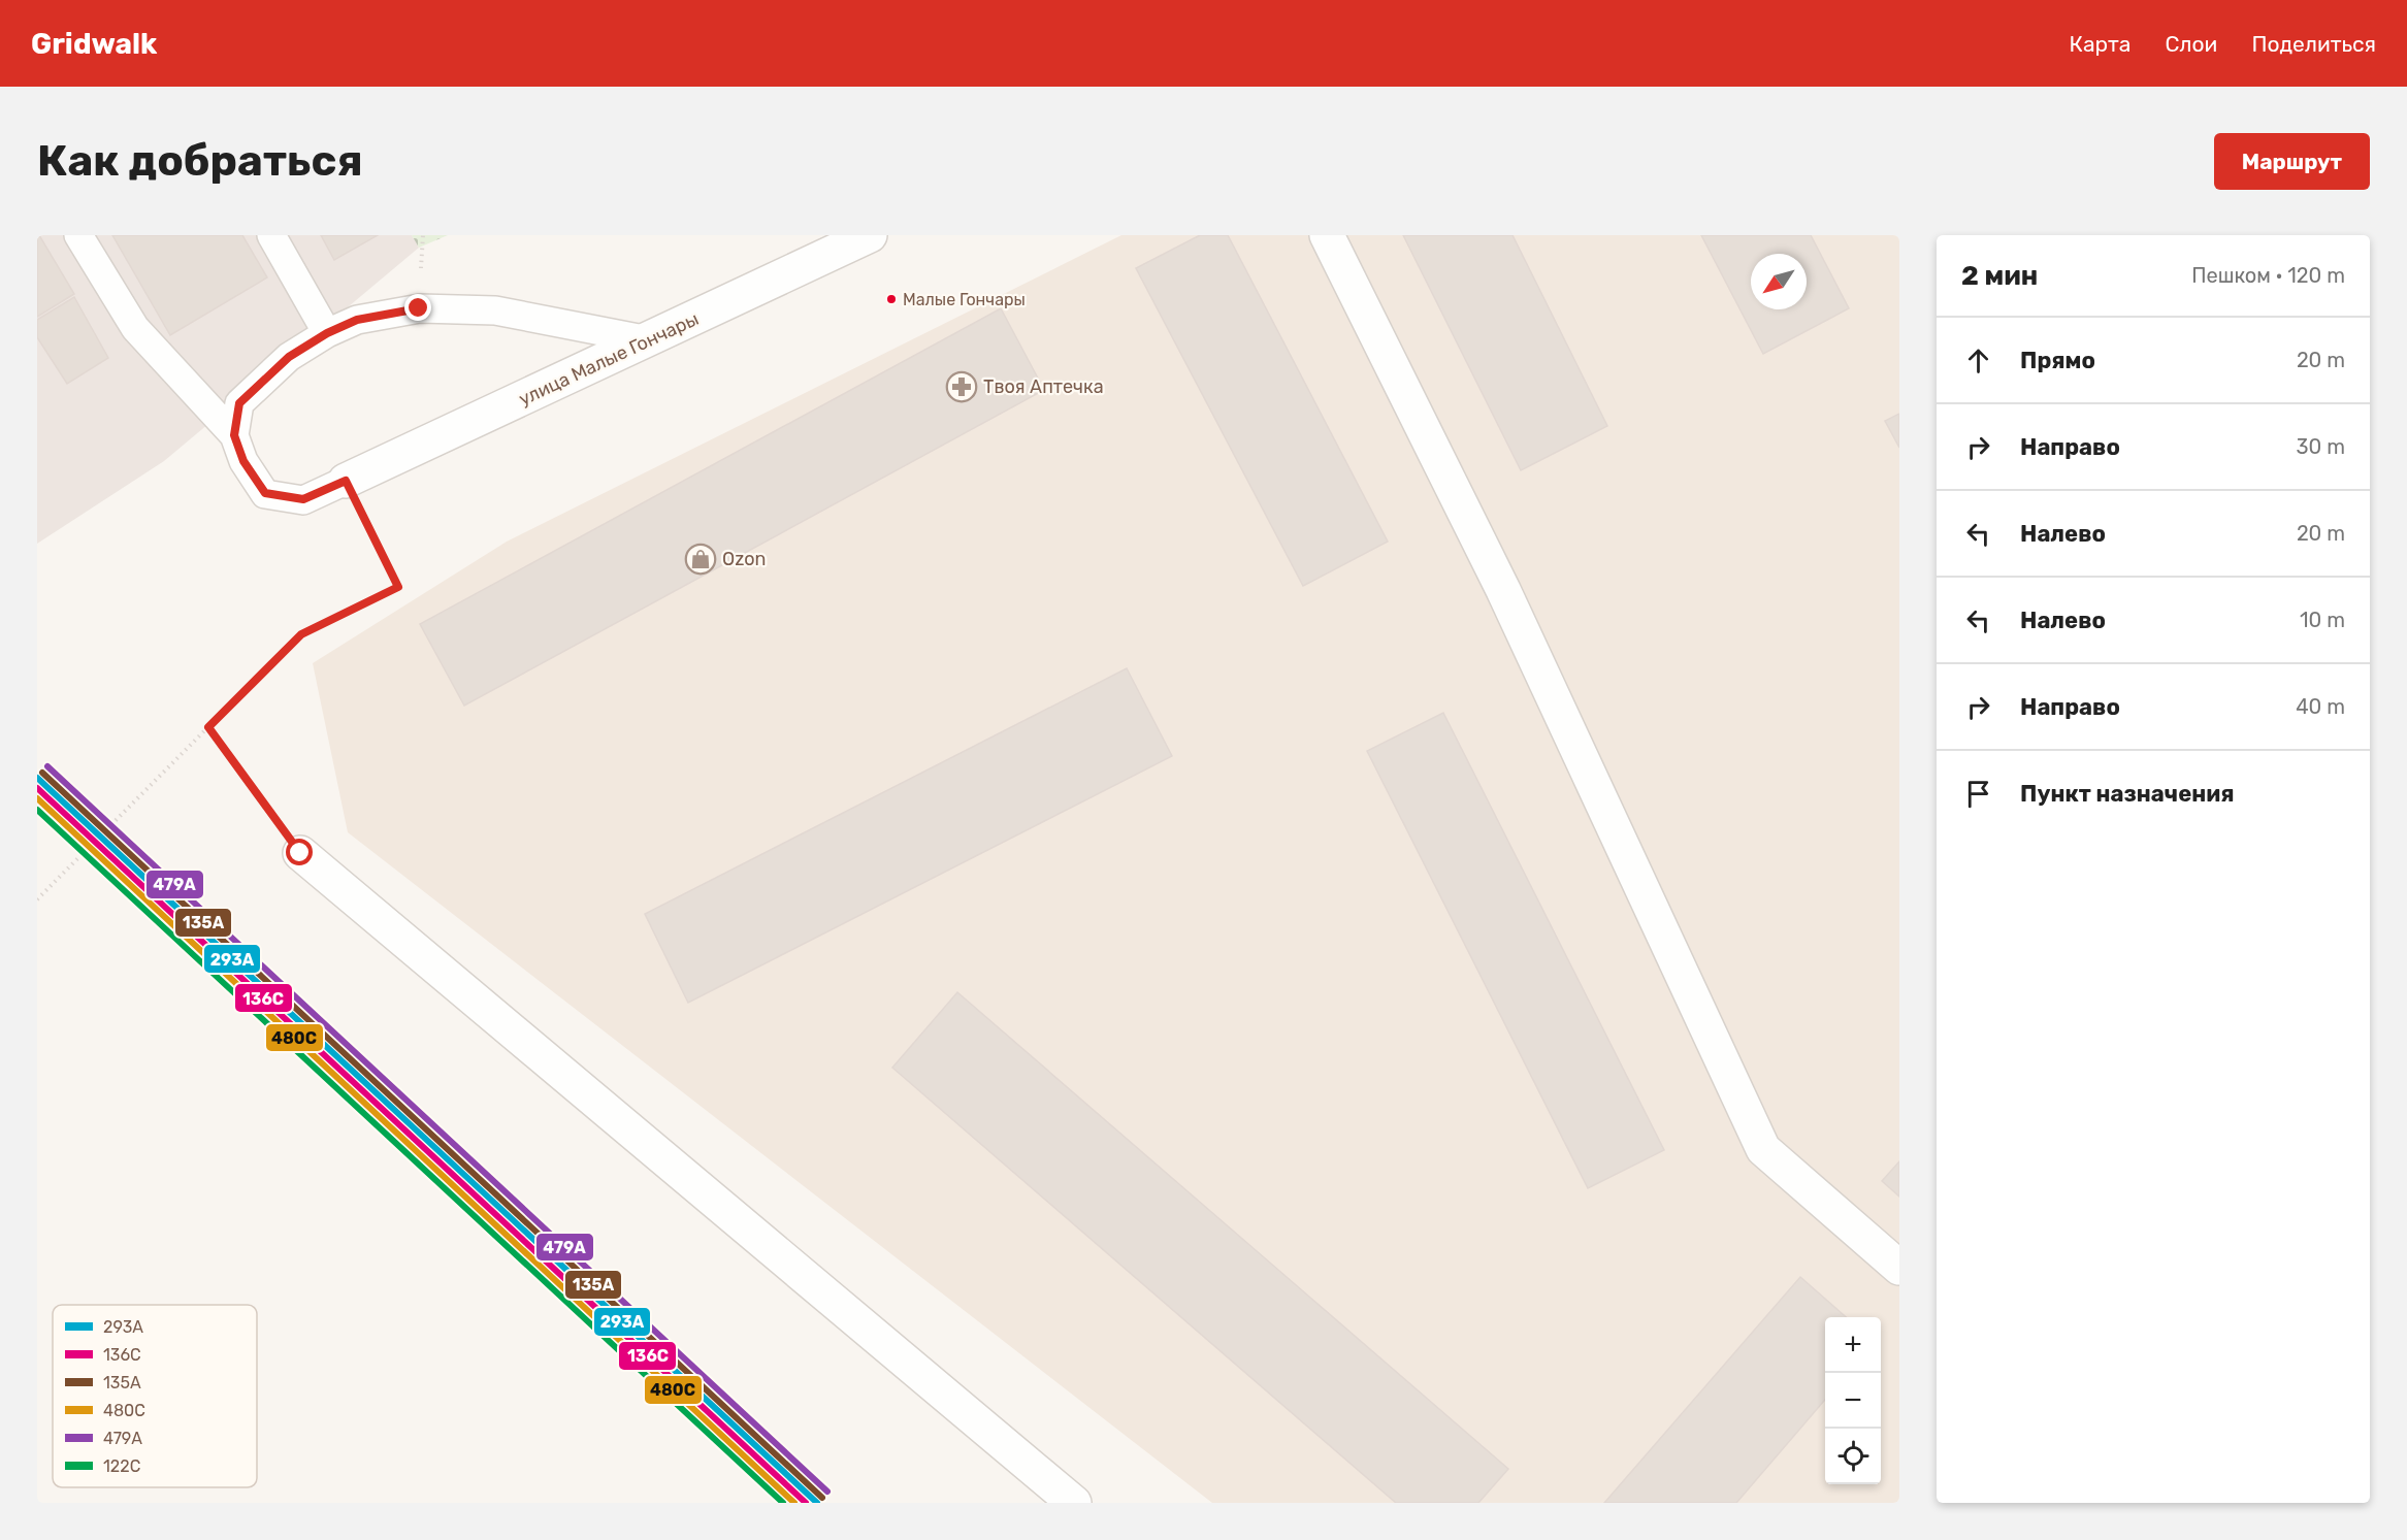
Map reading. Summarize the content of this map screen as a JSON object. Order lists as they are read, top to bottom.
{
  "streets": {
    "street": ["улица Малые Гончары"]
  },
  "places": {
    "other": ["Малые Гончары"],
    "pharmacy": ["Твоя Аптечка"],
    "shop": ["Ozon"]
  },
  "lines": [
    "transit line 479А",
    "transit line 135А",
    "transit line 293А",
    "transit line 136С",
    "transit line 480С",
    "transit line 122С"
  ],
  "legend": [
    "293А",
    "136С",
    "135А",
    "480С",
    "479А",
    "122С"
  ],
  "north": "bottom left",
  "page": {
    "header": "Gridwalk",
    "nav": ["Карта", "Слои", "Поделиться"],
    "buttons": "Маршрут",
    "title": "Как добраться",
    "heading": ["2 мин", "Пешком · 120 m"],
    "list": [
      ["Прямо", "20 m"],
      ["Направо", "30 m"],
      ["Налево", "20 m"],
      ["Налево", "10 m"],
      ["Направо", "40 m"],
      "Пункт назначения"
    ],
    "map_buttons": ["+", "−"]
  }
}
